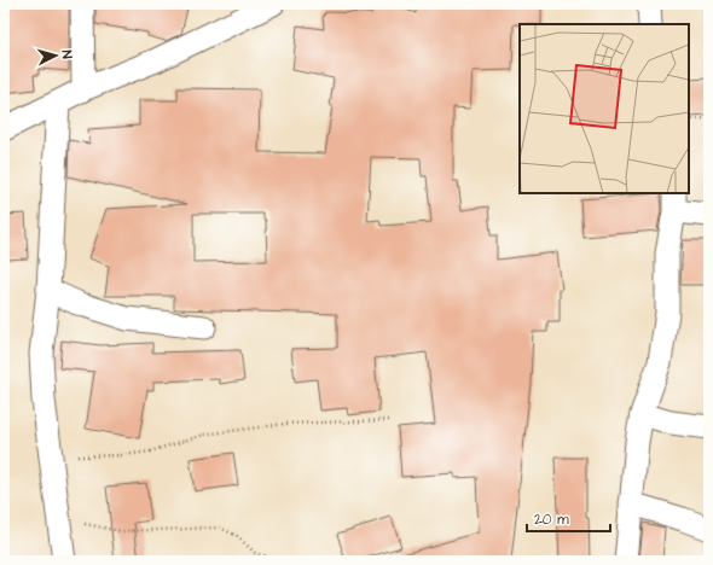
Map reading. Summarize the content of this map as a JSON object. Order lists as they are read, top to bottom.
{
  "scale_bar": "20 m",
  "north": "right"
}
